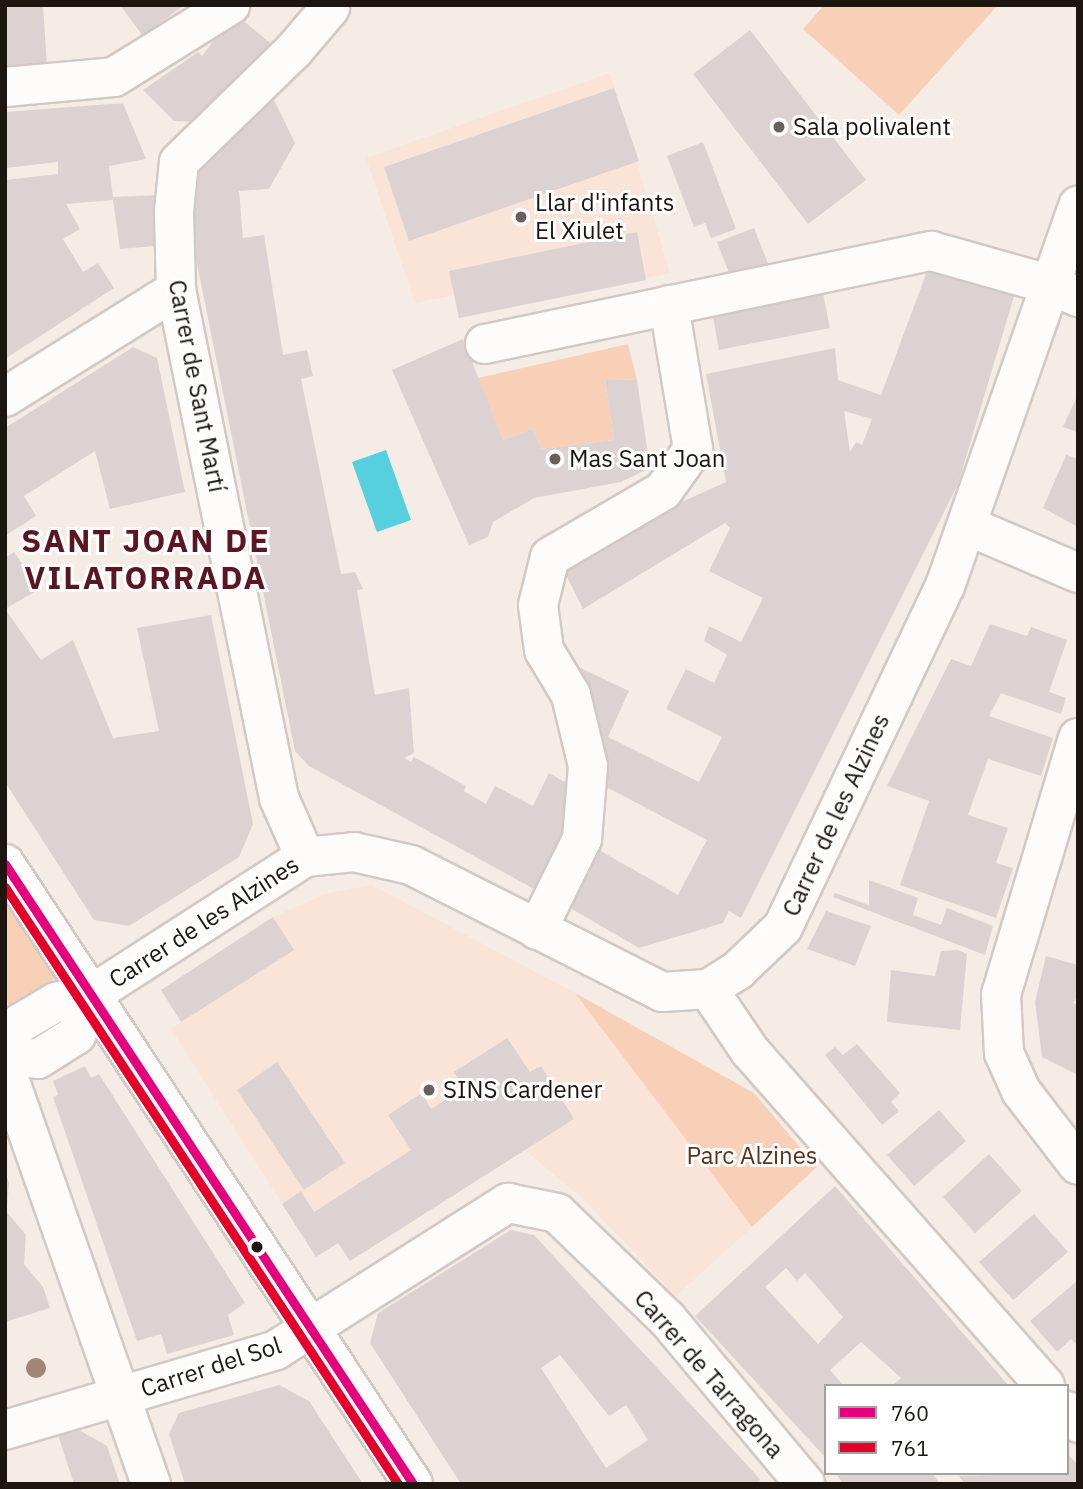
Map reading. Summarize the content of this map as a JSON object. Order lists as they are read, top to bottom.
{
  "streets": {
    "street": [
      "Carrer de Sant Martí",
      "Carrer de les Alzines",
      "Carrer del Sol",
      "Carrer de Tarragona"
    ]
  },
  "crossings": [
    ["Carrer de Sant Martí", "Carrer de les Alzines"],
    ["Carrer del Sol", "Carrer de Tarragona"]
  ],
  "districts": ["SANT JOAN DE VILATORRADA"],
  "parks": ["Parc Alzines"],
  "places": [
    "Sala polivalent",
    "Llar d'infants El Xiulet",
    "Mas Sant Joan",
    "SINS Cardener"
  ],
  "lines": ["transit line 760", "transit line 761"],
  "legend": ["760", "761"]
}
